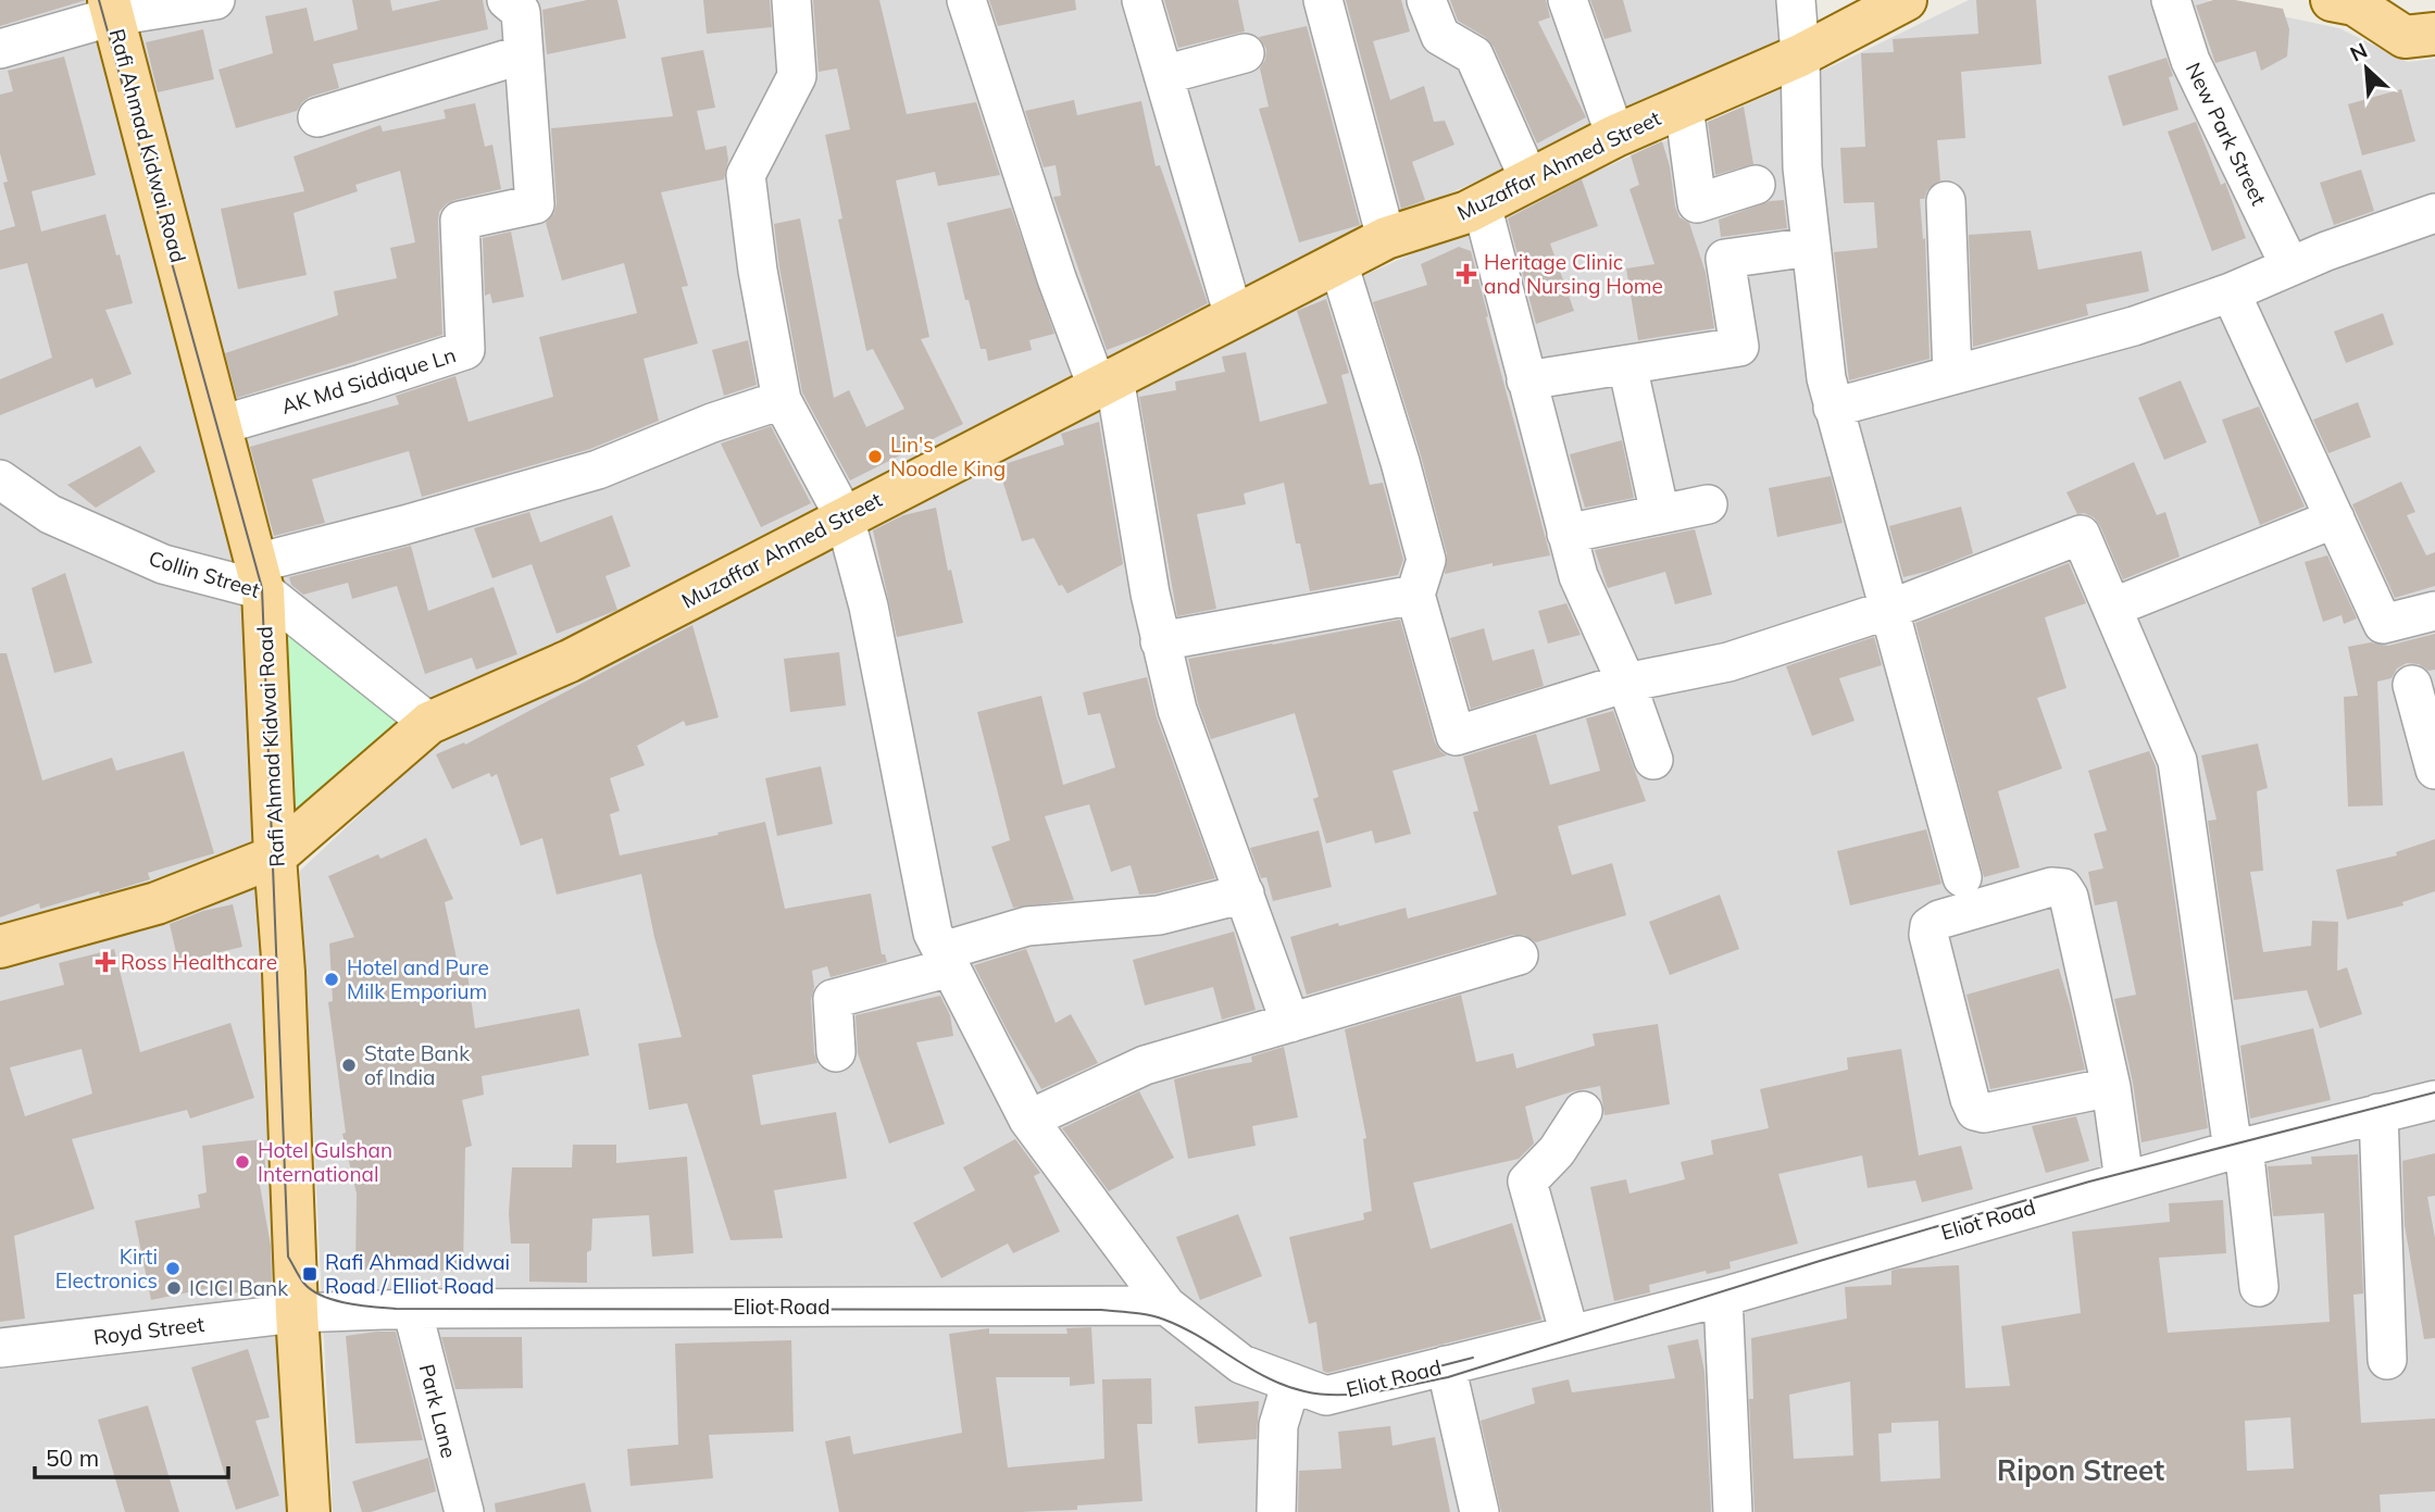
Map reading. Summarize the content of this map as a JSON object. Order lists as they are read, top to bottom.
{
  "streets": {
    "main road": ["Rafi Ahmad Kidwai Road", "Muzaffar Ahmed Street"],
    "street": [
      "New Park Street",
      "AK Md Siddique Ln",
      "Collin Street",
      "Eliot Road",
      "Royd Street",
      "Park Lane"
    ]
  },
  "crossings": [
    ["Rafi Ahmad Kidwai Road", "Muzaffar Ahmed Street"],
    ["Rafi Ahmad Kidwai Road", "AK Md Siddique Ln"],
    ["Rafi Ahmad Kidwai Road", "Collin Street"],
    ["Rafi Ahmad Kidwai Road", "Eliot Road"],
    ["Rafi Ahmad Kidwai Road", "Royd Street"],
    ["Muzaffar Ahmed Street", "Collin Street"],
    ["Eliot Road", "Royd Street"],
    ["Eliot Road", "Park Lane"]
  ],
  "districts": ["Ripon Street"],
  "places": {
    "health": ["Heritage Clinic and Nursing Home", "Ross Healthcare"],
    "other": [
      "Lin's Noodle King",
      "Hotel and Pure Milk Emporium",
      "State Bank of India",
      "Hotel Gulshan International",
      "Kirti Electronics",
      "ICICI Bank"
    ],
    "transit": ["Rafi Ahmad Kidwai Road / Elliot Road"]
  },
  "scale_bar": "50 m",
  "north": "top left"
}
